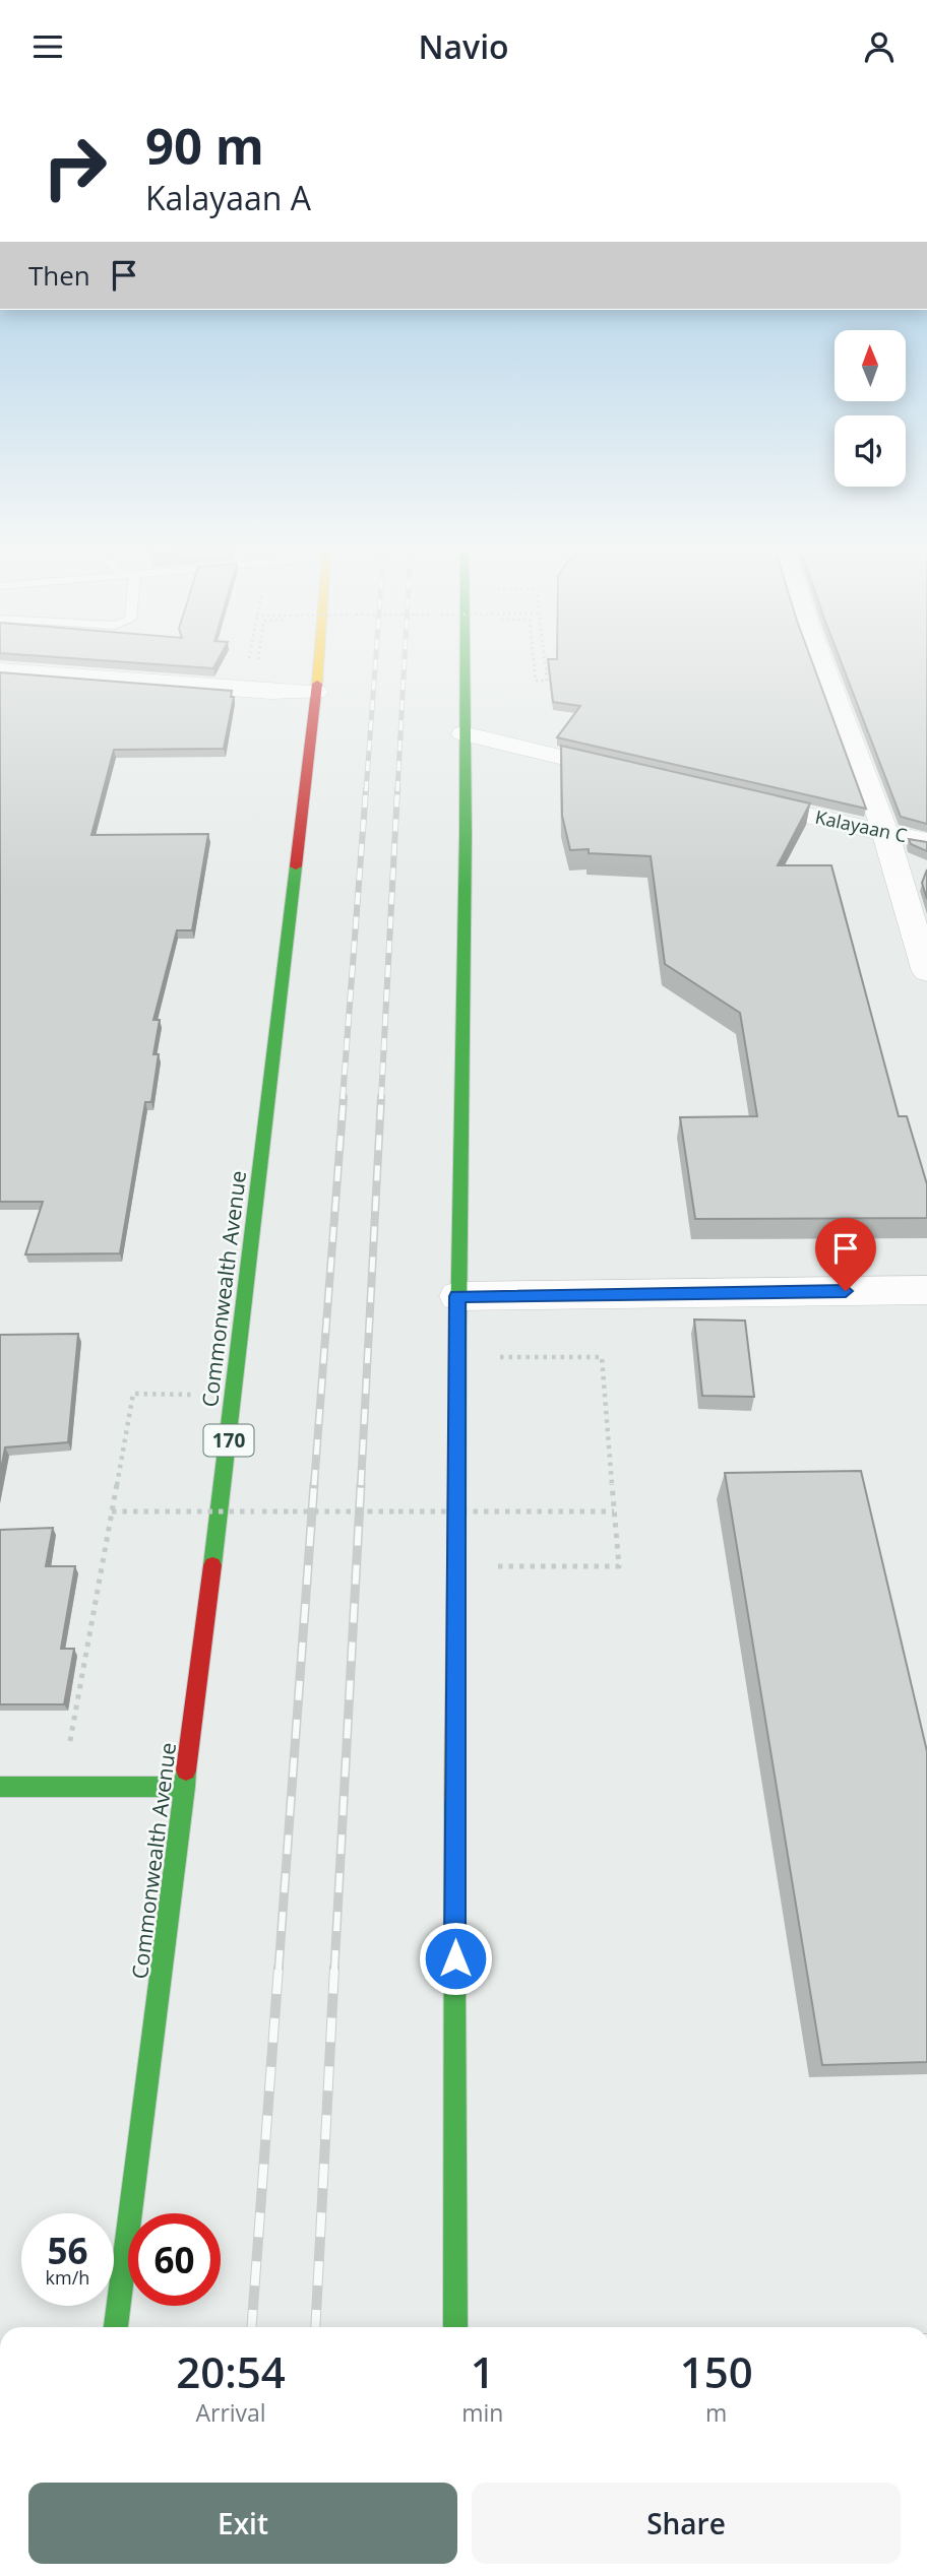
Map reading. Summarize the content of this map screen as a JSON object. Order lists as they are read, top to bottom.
{
  "streets": {
    "main road": ["Commonwealth Avenue", "170"],
    "street": ["Kalayaan C"]
  },
  "north": "top",
  "page": {
    "header": "Navio",
    "turn": ["90 m", "Kalayaan A"],
    "then": "Then",
    "speed": "56 km/h",
    "limit": "60",
    "eta": [
      "20:54",
      "Arrival",
      "1",
      "min",
      "150",
      "m"
    ],
    "buttons": ["Exit", "Share"]
  }
}
